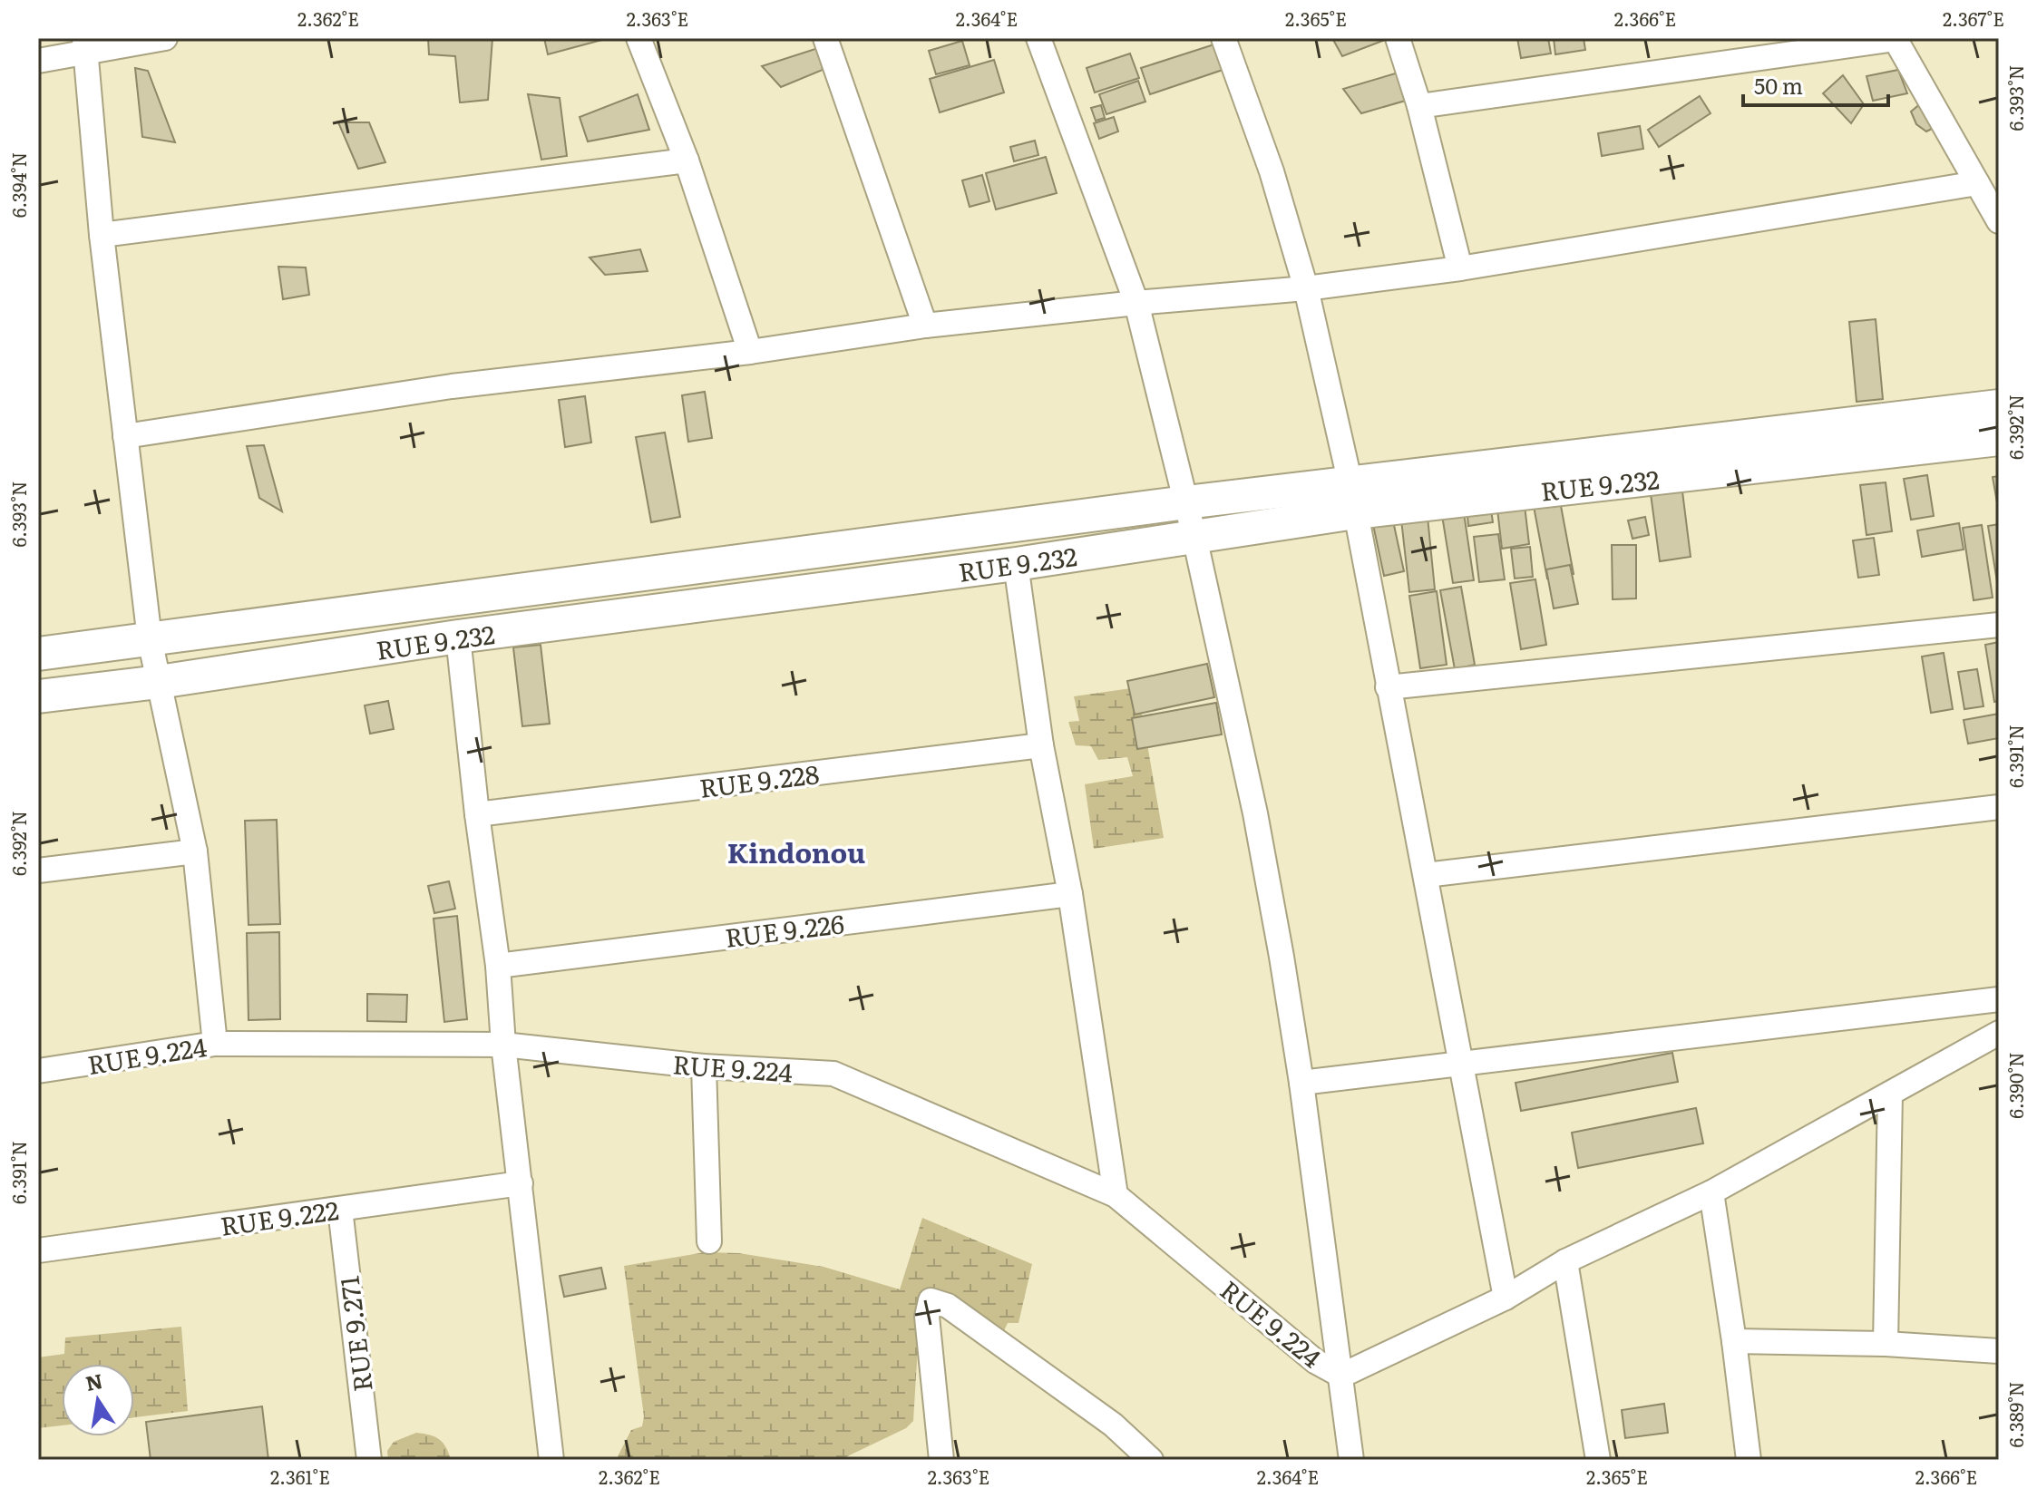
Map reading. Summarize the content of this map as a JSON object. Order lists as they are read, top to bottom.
{
  "streets": {
    "street": [
      "RUE 9.232",
      "RUE 9.228",
      "RUE 9.226",
      "RUE 9.224",
      "RUE 9.222",
      "RUE 9.271"
    ]
  },
  "crossings": [
    ["RUE 9.222", "RUE 9.271"]
  ],
  "districts": ["Kindonou"],
  "scale_bar": "50 m",
  "north": "top",
  "coordinates": [
    "2.362°E",
    "2.363°E",
    "2.364°E",
    "2.365°E",
    "2.366°E",
    "2.367°E",
    "6.393°N",
    "6.394°N",
    "6.392°N",
    "6.391°N",
    "6.390°N",
    "6.389°N",
    "2.361°E"
  ]
}
